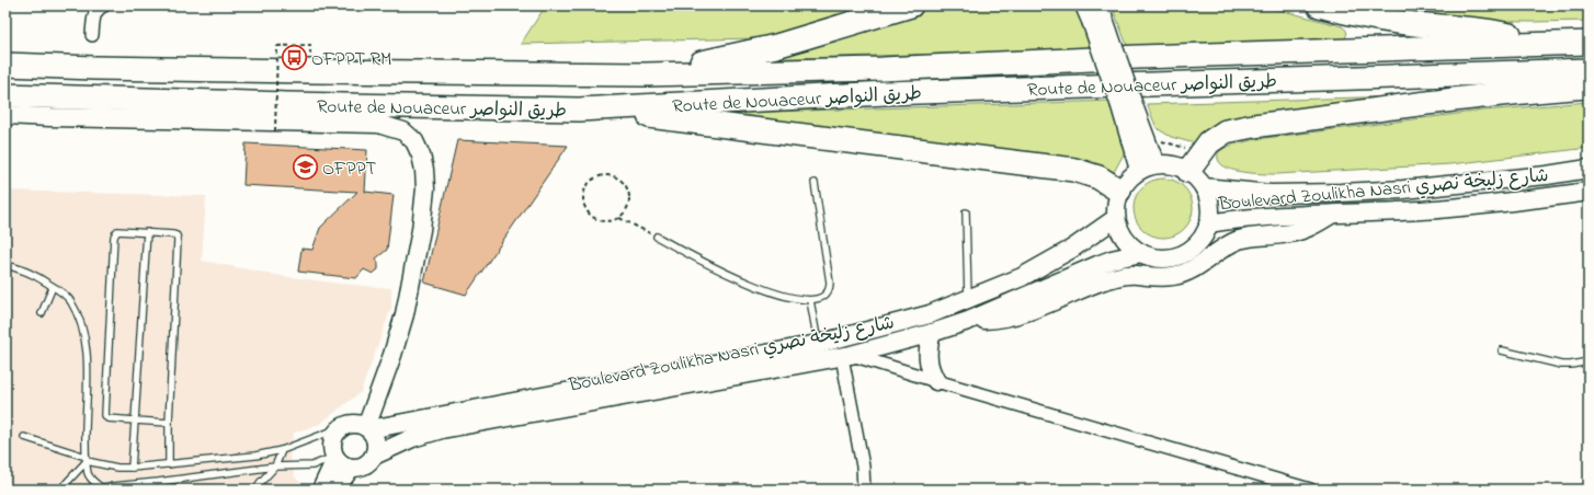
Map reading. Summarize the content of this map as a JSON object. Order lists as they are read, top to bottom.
{
  "streets": {
    "highway": ["Route de Nouaceur طريق النواصر"],
    "street": ["Boulevard Zoulikha Nasri شارع زليخة نصري"]
  },
  "places": {
    "bus stop": ["OFPPT RM"],
    "school or university": ["OFPPT"]
  }
}
